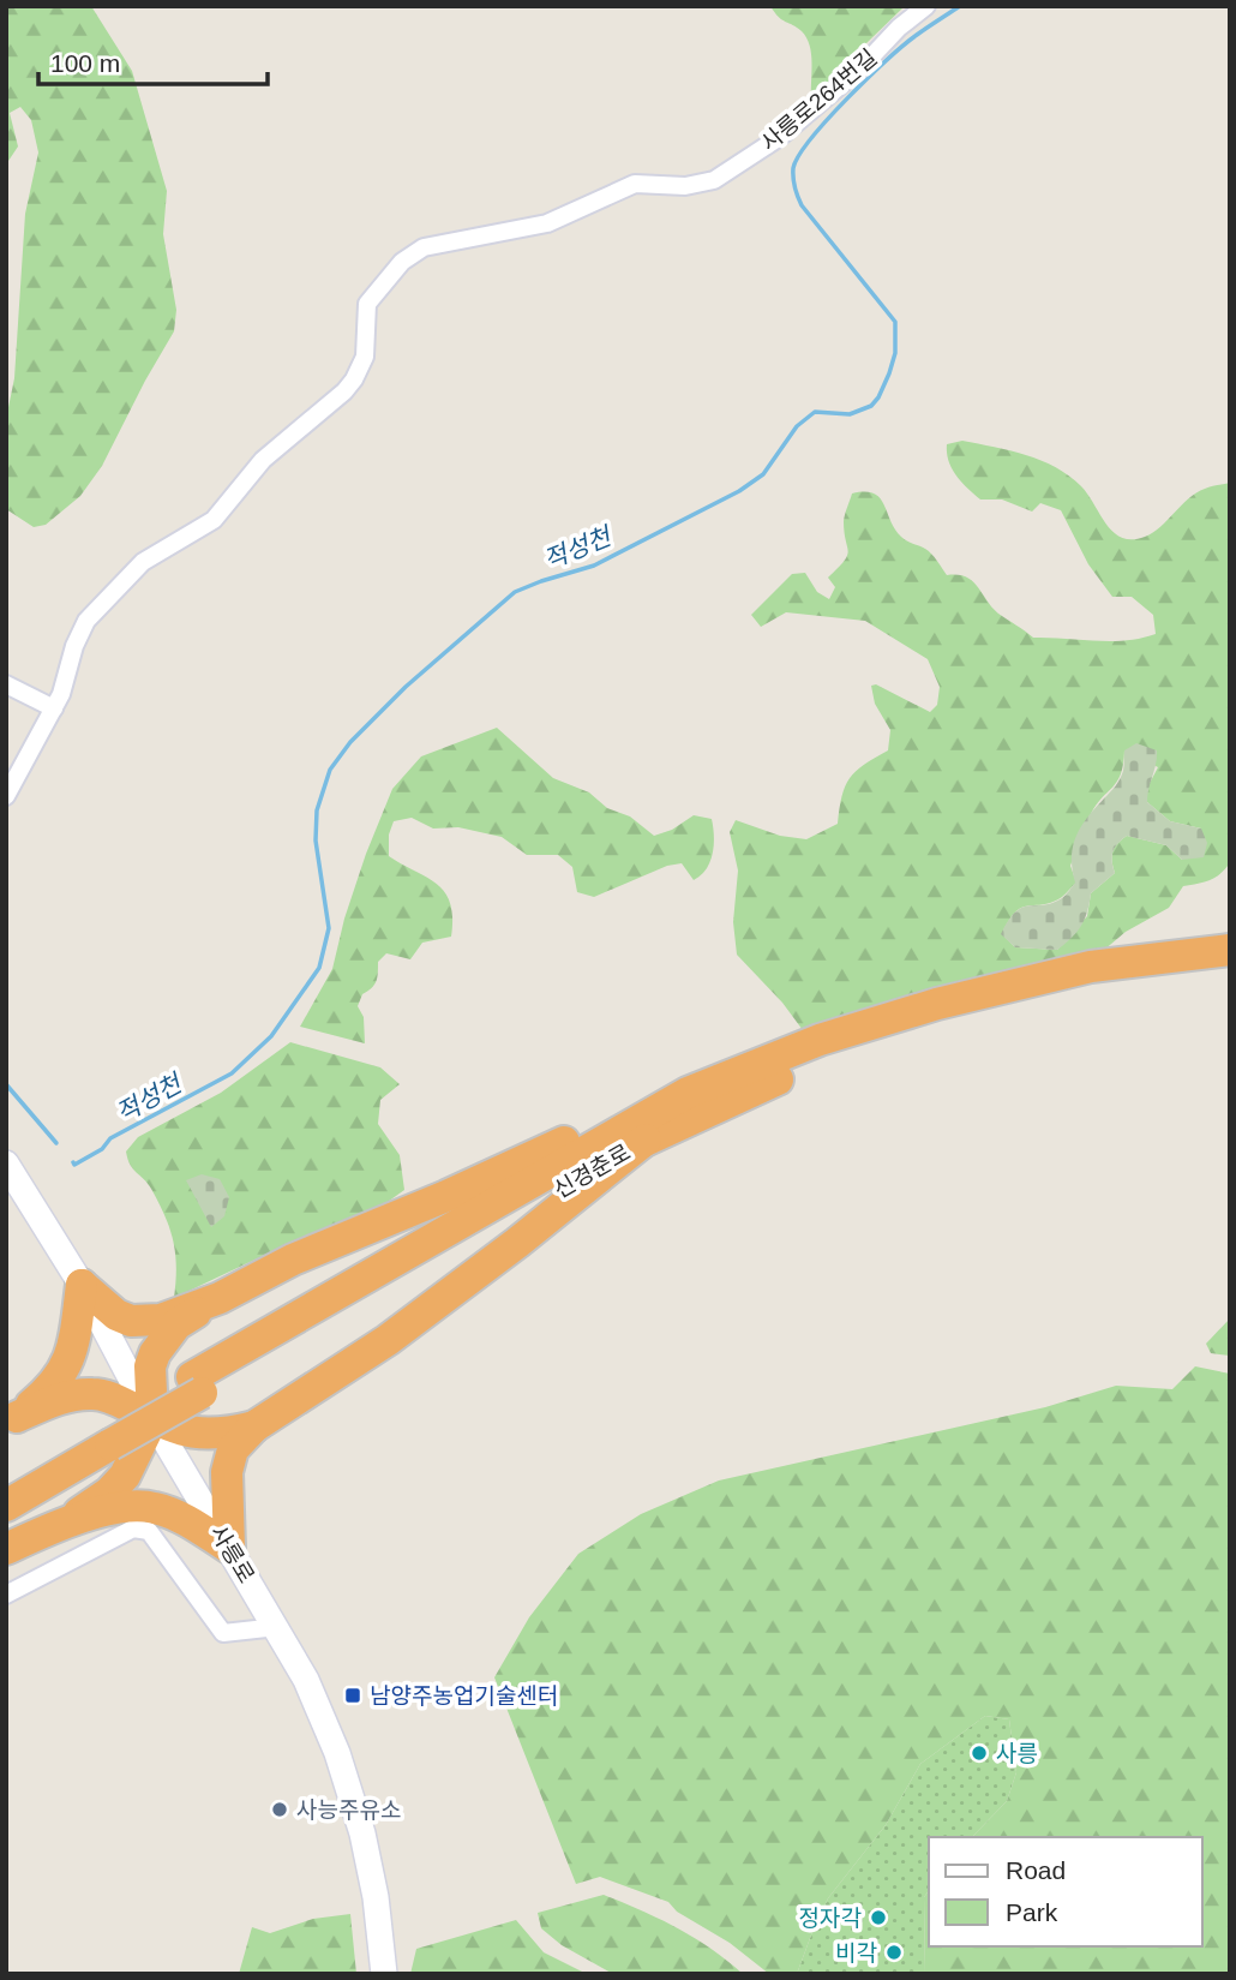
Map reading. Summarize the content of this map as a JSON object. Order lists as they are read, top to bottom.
{
  "streets": {
    "highway": ["신경춘로"],
    "street": ["사릉로264번길", "사릉로"]
  },
  "water": ["적성천"],
  "places": {
    "transit": ["남양주농업기술센터"],
    "other": [
      "사릉",
      "사능주유소",
      "정자각",
      "비각"
    ]
  },
  "legend": ["Road", "Park"],
  "scale_bar": "100 m"
}
